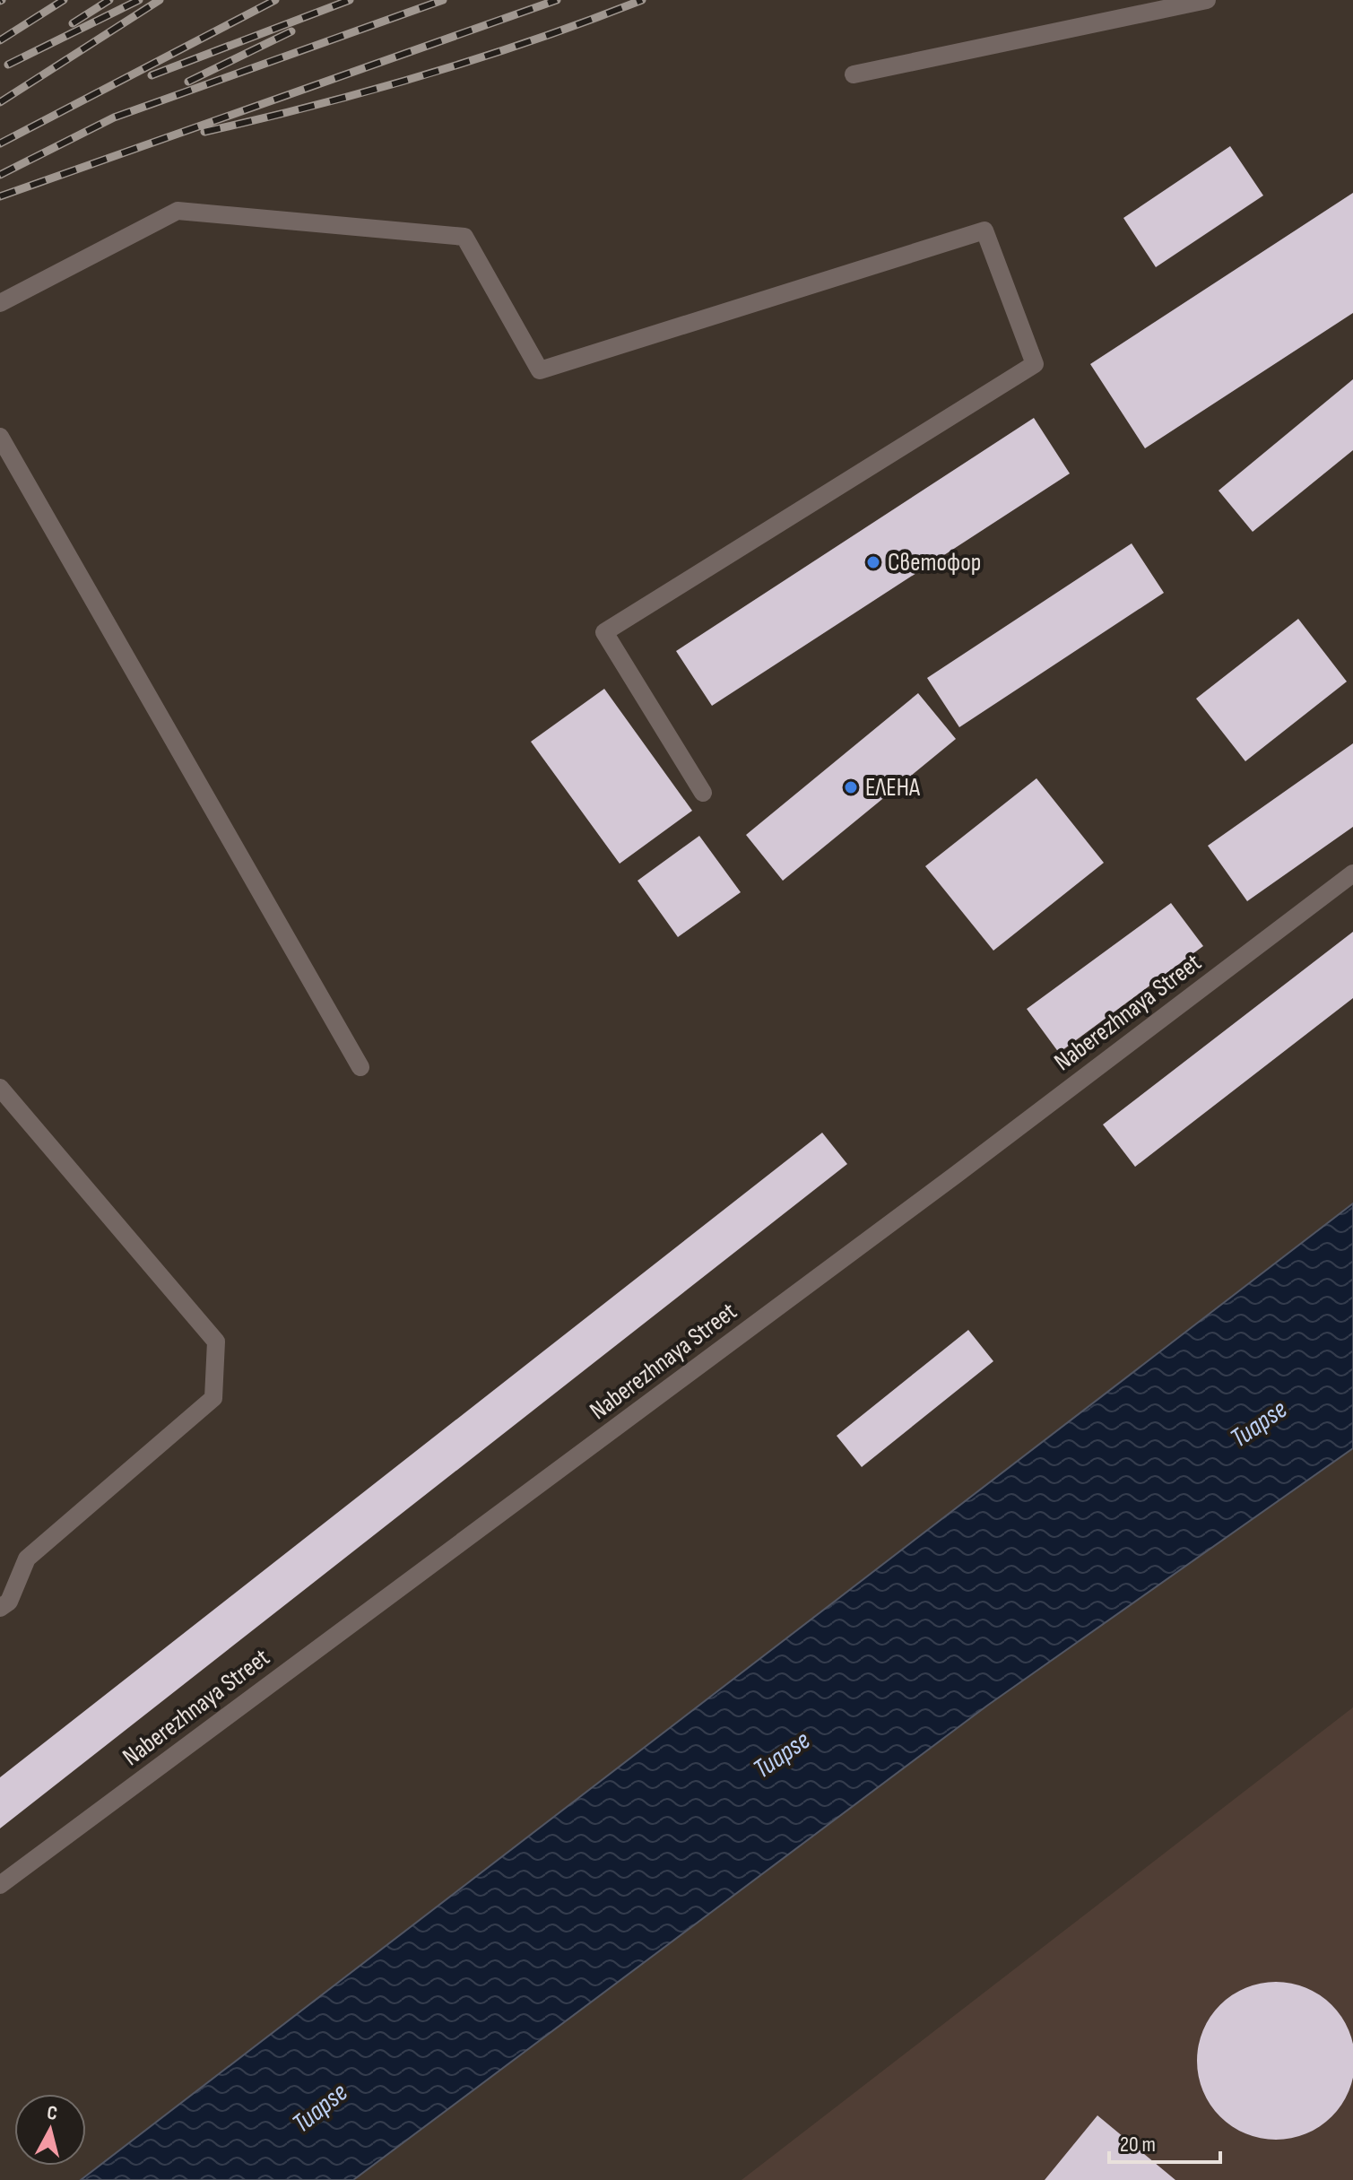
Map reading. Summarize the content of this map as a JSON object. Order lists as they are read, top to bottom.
{
  "streets": {
    "street": ["Naberezhnaya Street"]
  },
  "water": ["Tuapse"],
  "places": ["Светофор", "ЕЛЕНА"],
  "scale_bar": "20 m",
  "north": "top"
}
